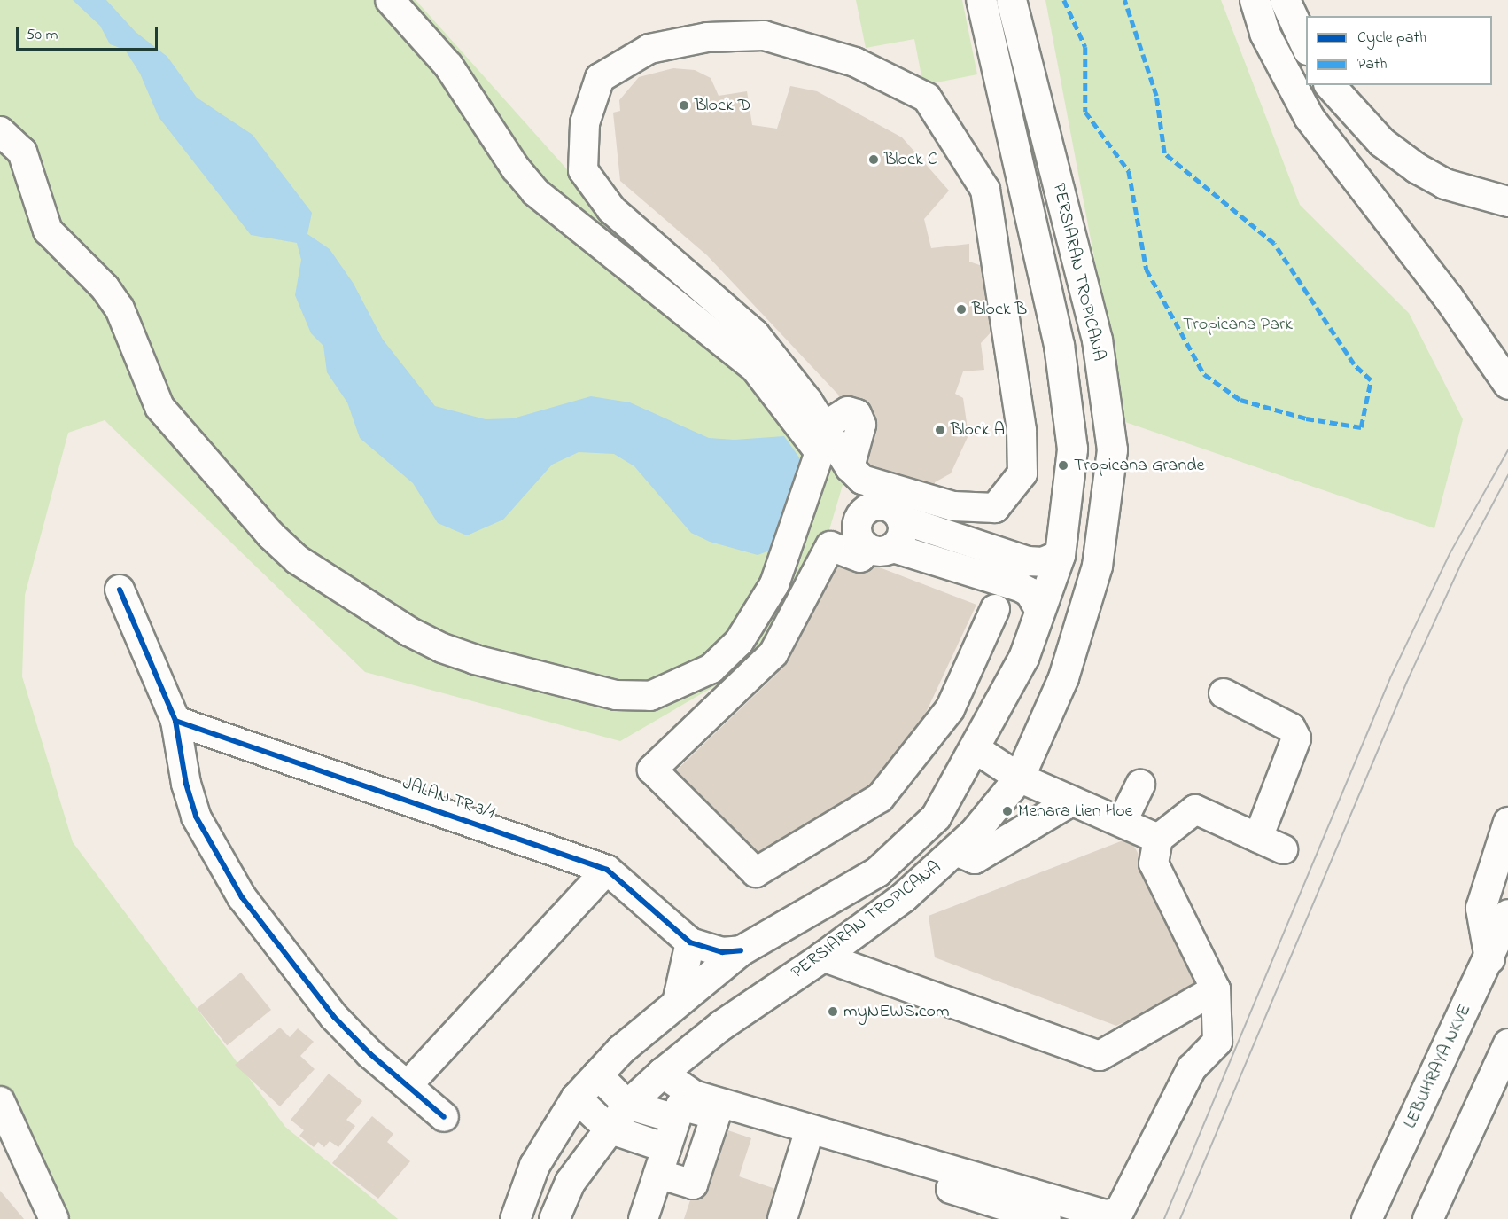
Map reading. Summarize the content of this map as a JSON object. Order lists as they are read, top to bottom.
{
  "streets": {
    "main road": ["PERSIARAN TROPICANA", "LEBUHRAYA NKVE"],
    "street": ["JALAN TR 3/1"]
  },
  "parks": ["Tropicana Park"],
  "places": [
    "Block D",
    "Block C",
    "Block B",
    "Block A",
    "Tropicana Grande",
    "Menara Lien Hoe",
    "myNEWS.com"
  ],
  "legend": ["Cycle path", "Path"],
  "scale_bar": "50 m"
}
